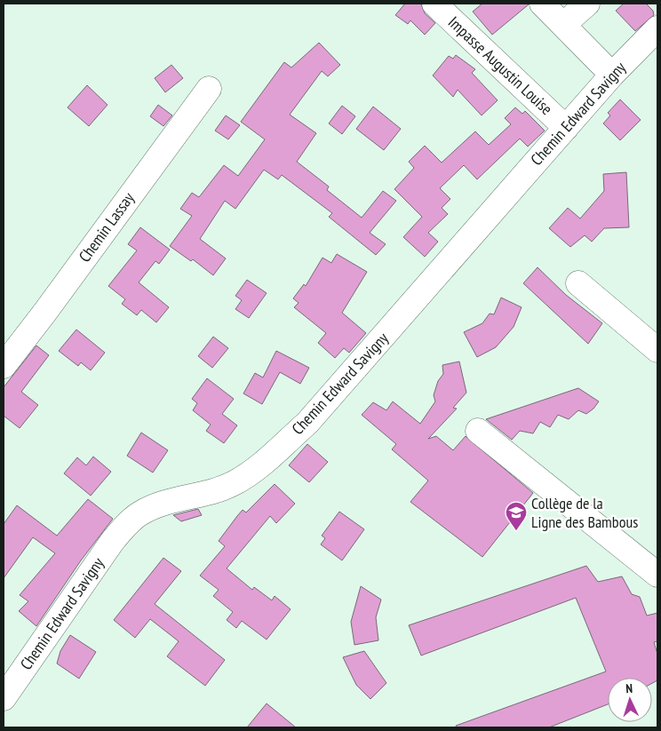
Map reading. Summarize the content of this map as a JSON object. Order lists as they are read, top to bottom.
{
  "streets": {
    "street": ["Impasse Augustin Louise", "Chemin Edward Savigny", "Chemin Lassay"]
  },
  "crossings": [
    ["Impasse Augustin Louise", "Chemin Edward Savigny"]
  ],
  "places": {
    "school or university": ["Collège de la Ligne des Bambous"]
  },
  "north": "top"
}
